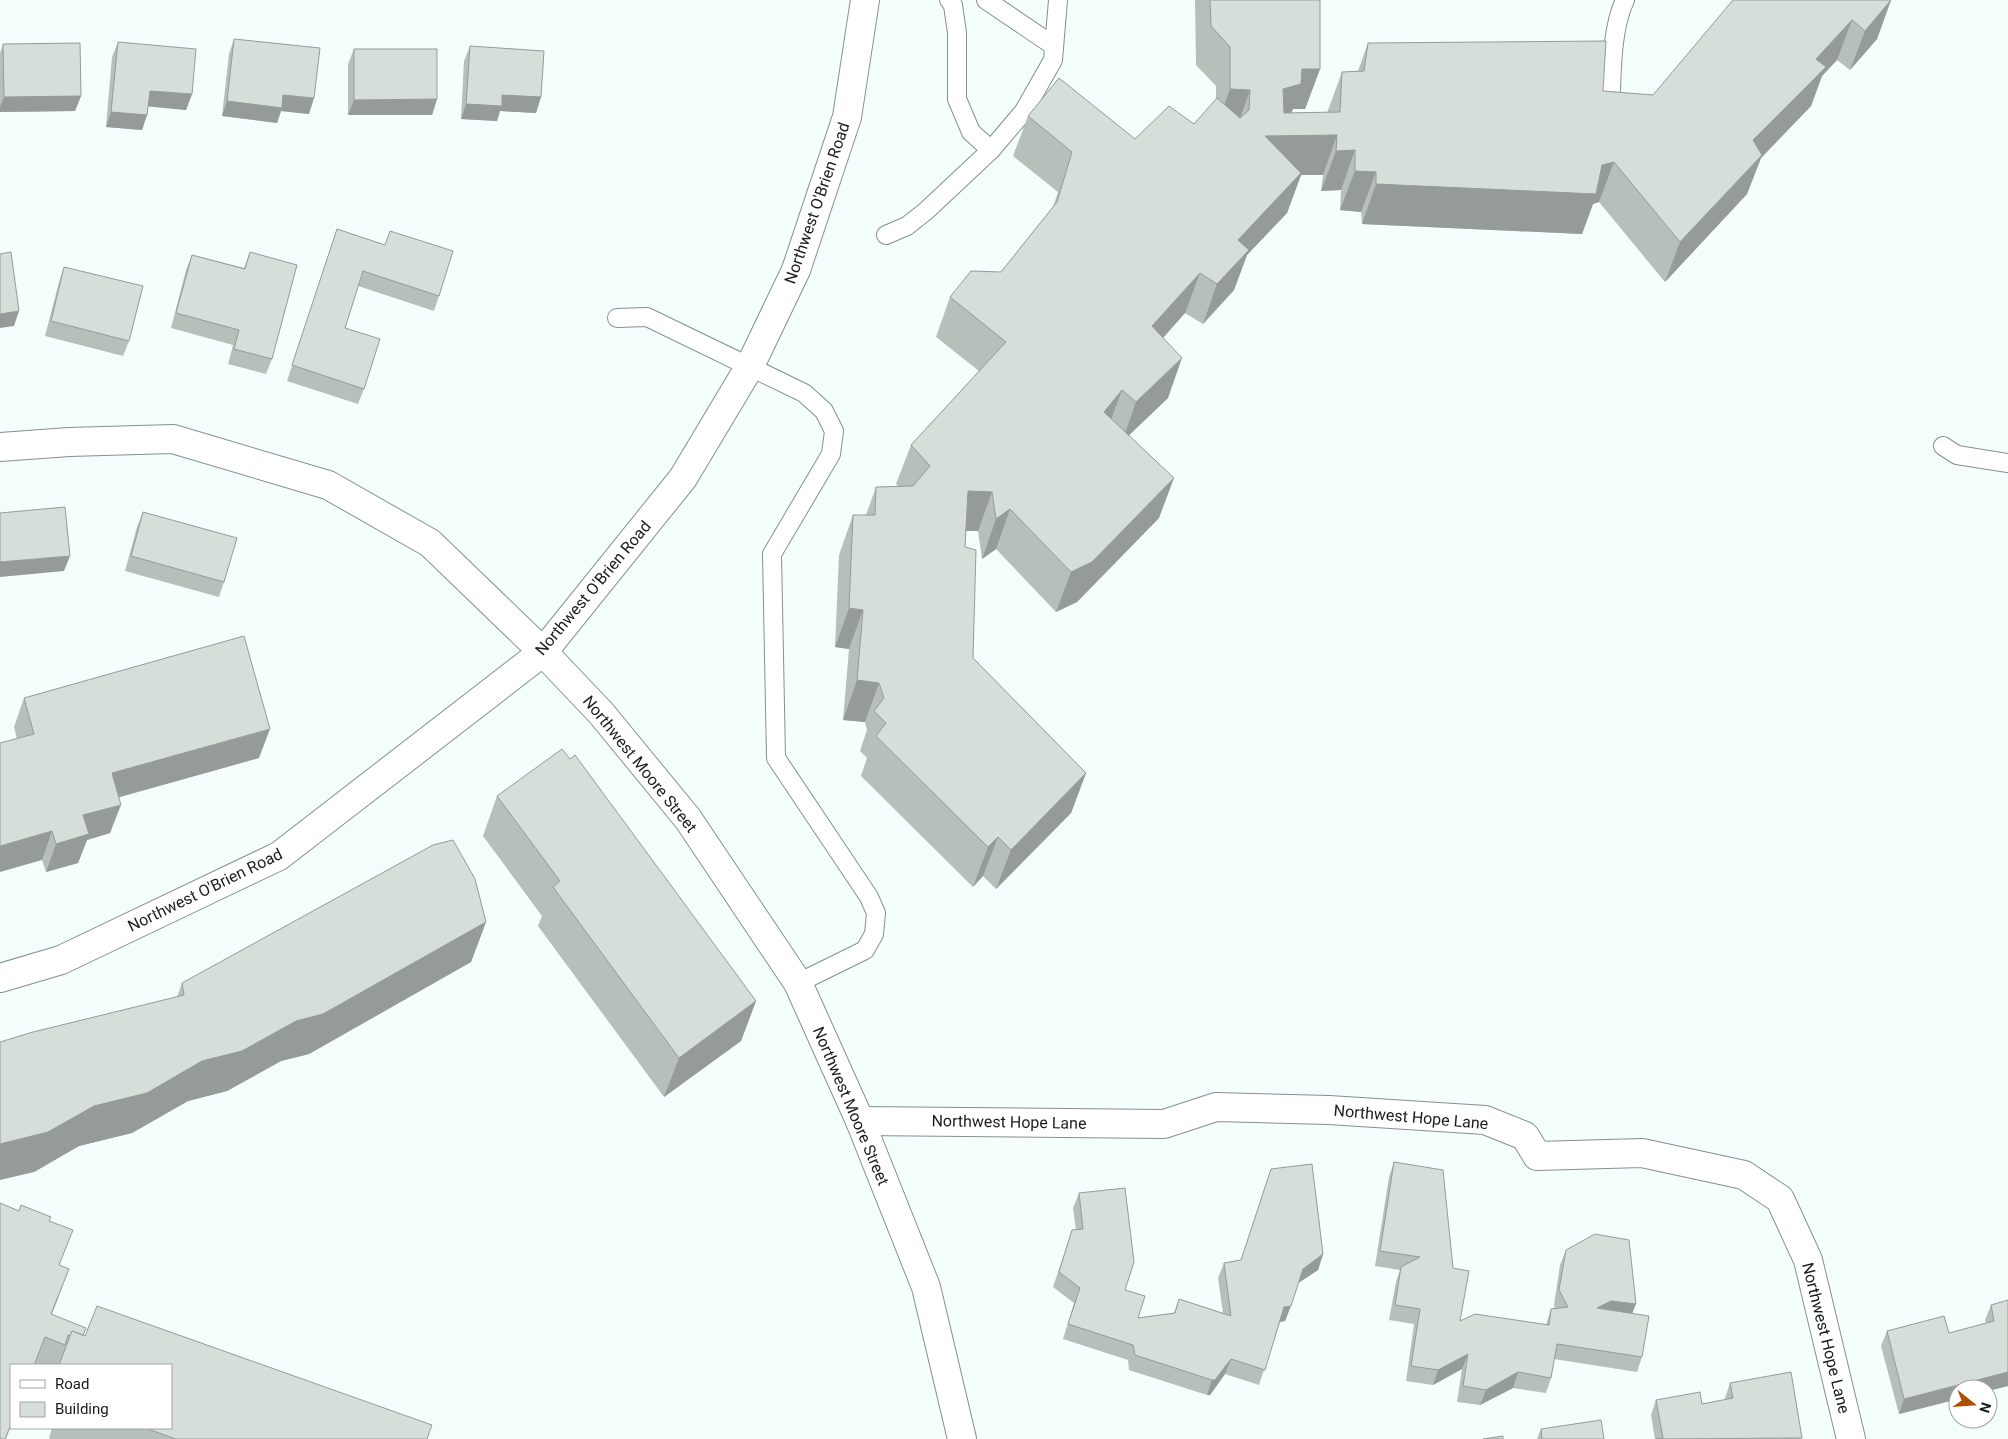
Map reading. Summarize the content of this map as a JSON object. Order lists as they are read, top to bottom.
{
  "streets": {
    "street": ["Northwest O'Brien Road", "Northwest Moore Street", "Northwest Hope Lane"]
  },
  "crossings": [
    ["Northwest O'Brien Road", "Northwest Moore Street"],
    ["Northwest Moore Street", "Northwest Hope Lane"]
  ],
  "legend": ["Road", "Building"],
  "north": "right"
}
